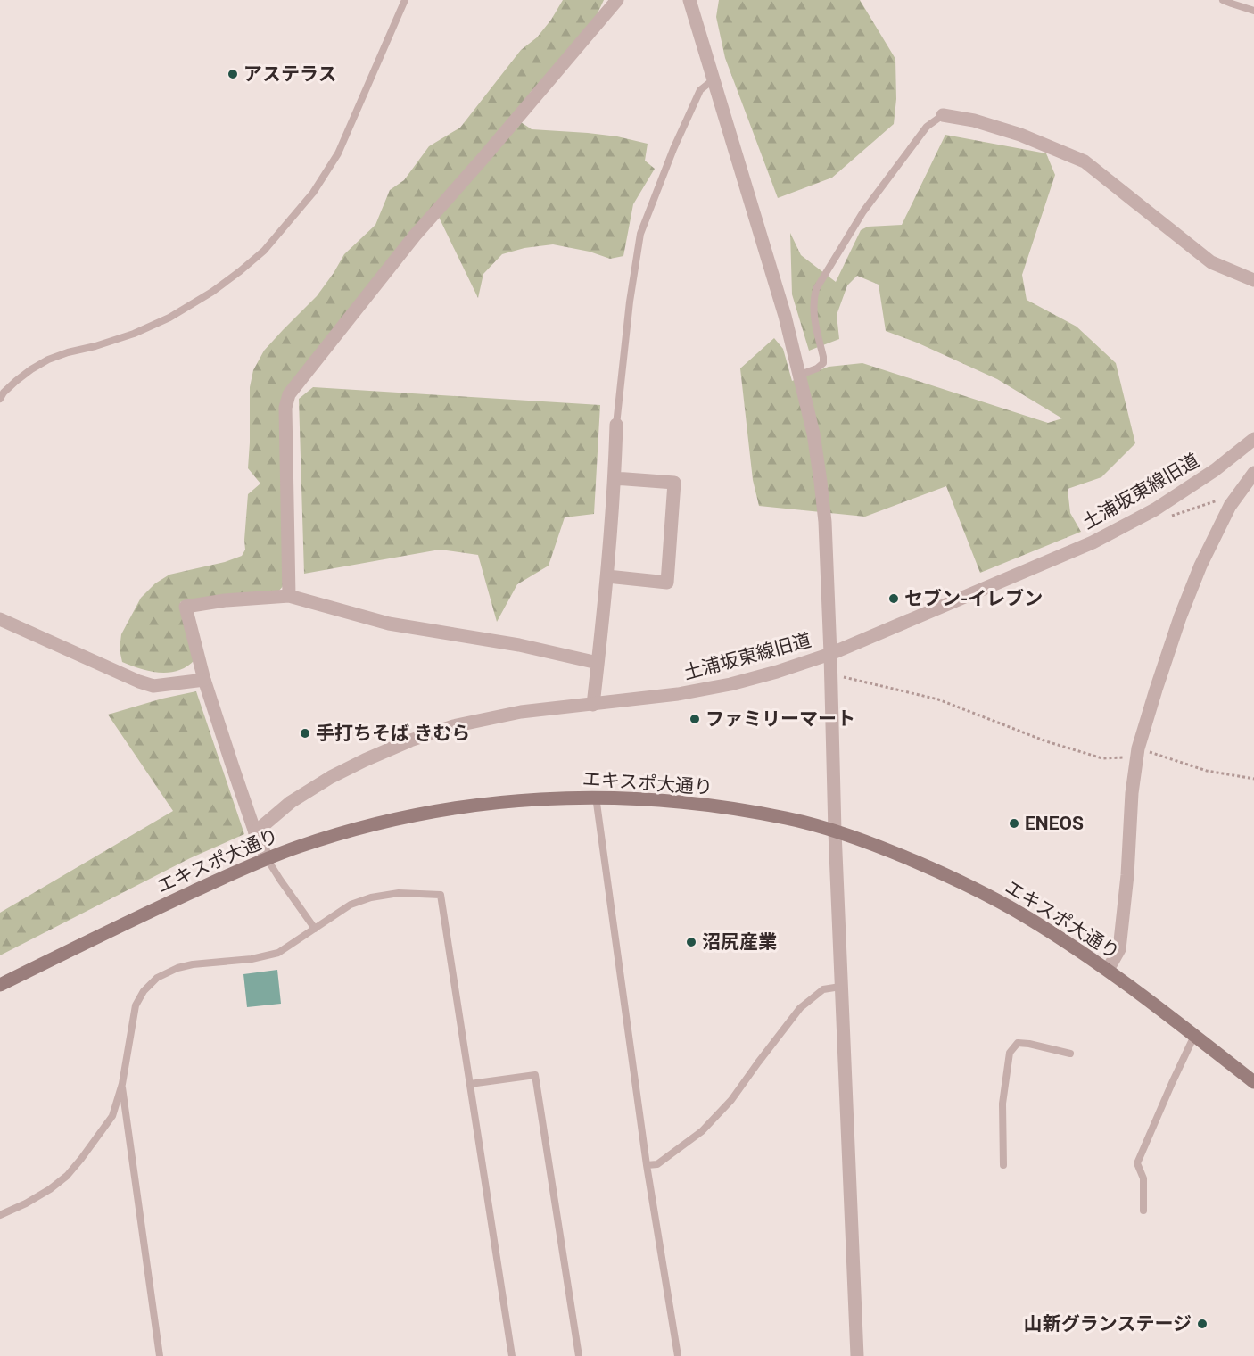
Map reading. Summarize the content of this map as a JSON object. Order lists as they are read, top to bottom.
{
  "streets": {
    "main road": ["エキスポ大通り"],
    "street": ["土浦坂東線旧道"]
  },
  "places": [
    "アステラス",
    "セブン-イレブン",
    "ファミリーマート",
    "手打ちそば きむら",
    "ENEOS",
    "沼尻産業",
    "山新グランステージ"
  ]
}
